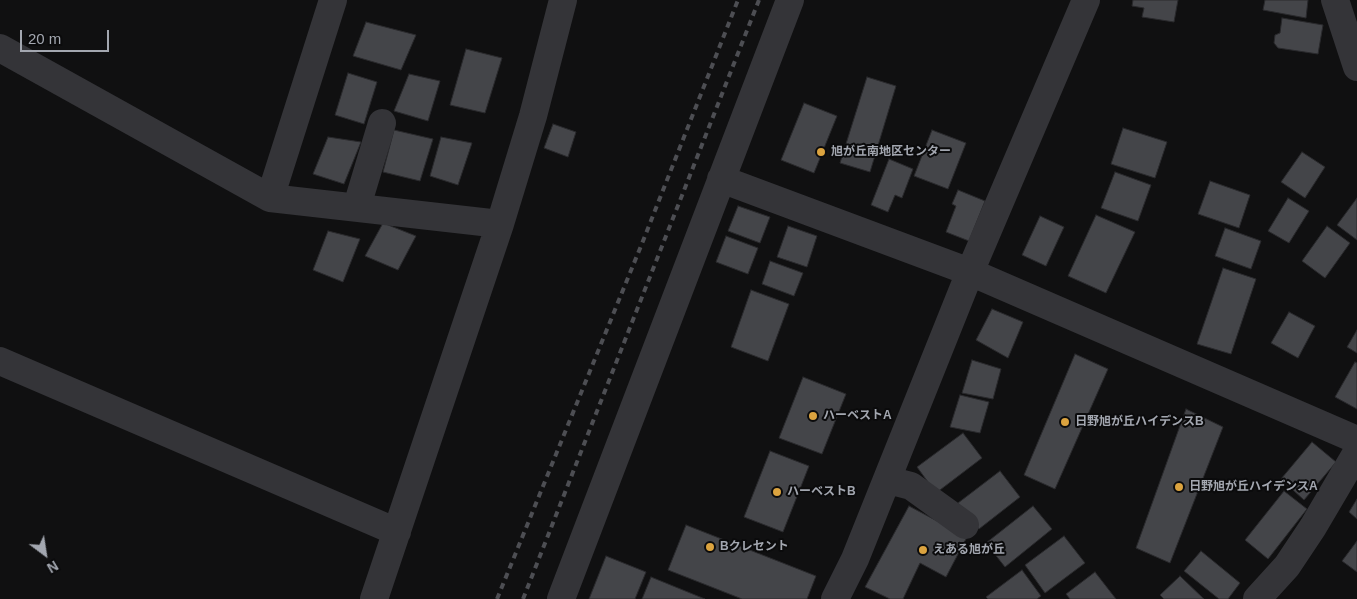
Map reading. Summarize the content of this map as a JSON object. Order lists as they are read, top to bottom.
{
  "places": [
    "旭が丘南地区センター",
    "ハーベストA",
    "日野旭が丘ハイデンスB",
    "日野旭が丘ハイデンスA",
    "ハーベストB",
    "Bクレセント",
    "えある旭が丘"
  ],
  "scale_bar": "20 m",
  "north": "bottom right"
}
